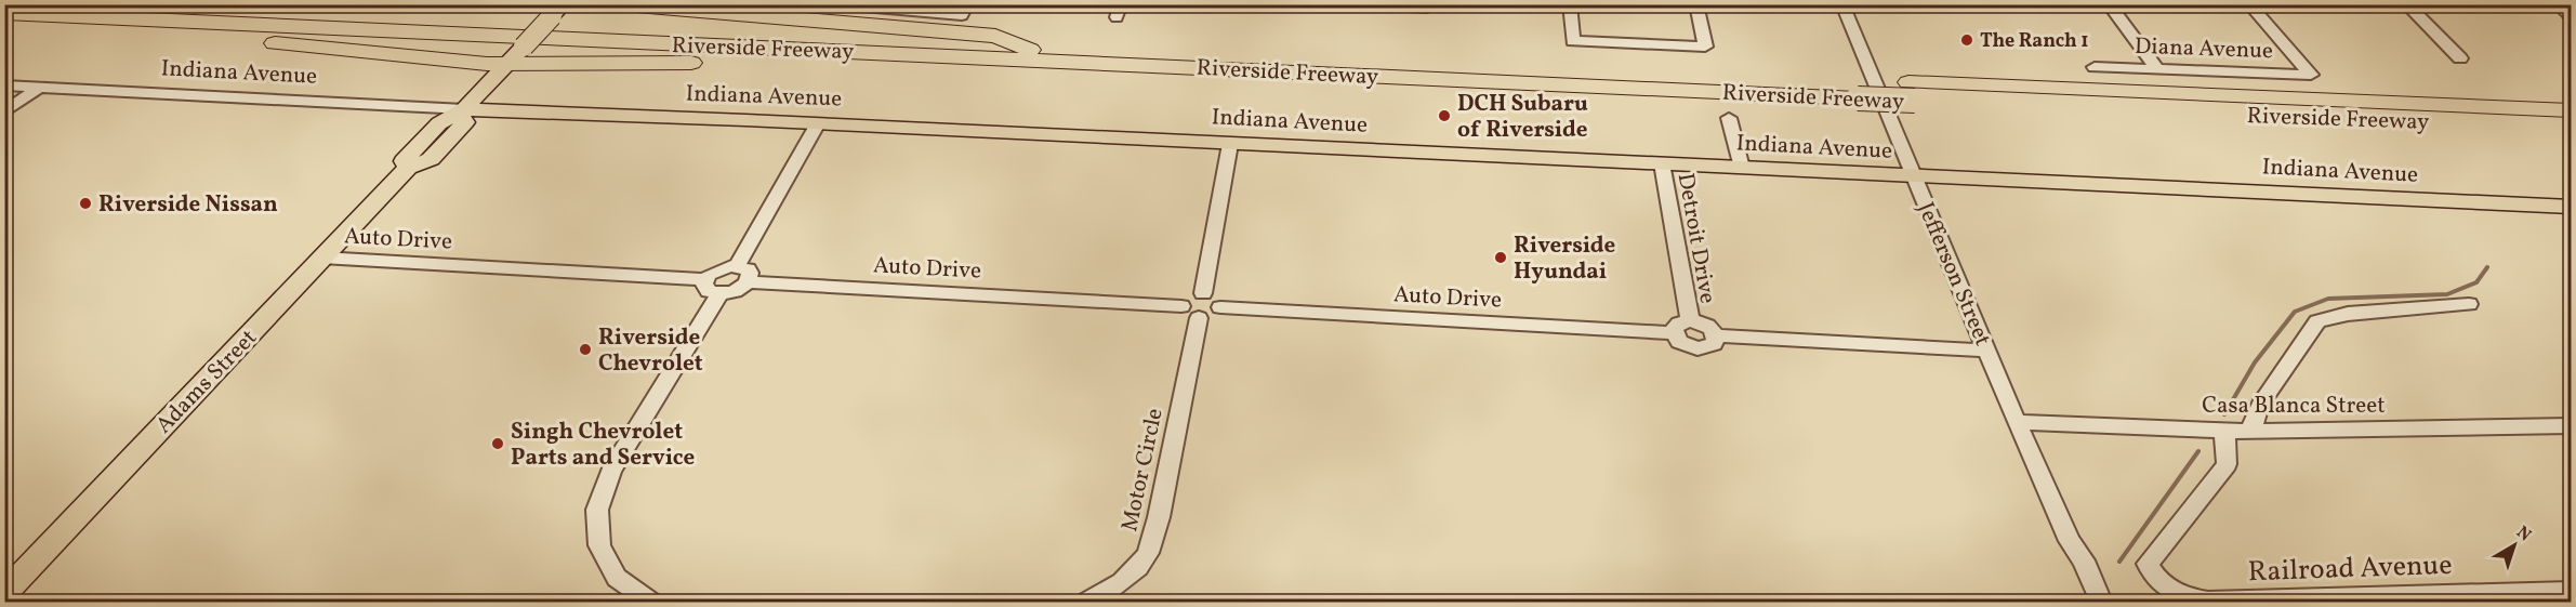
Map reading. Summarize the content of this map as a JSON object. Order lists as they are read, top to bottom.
{
  "streets": {
    "highway": ["Riverside Freeway"],
    "main road": ["Indiana Avenue", "Adams Street"],
    "street": [
      "Diana Avenue",
      "Auto Drive",
      "Detroit Drive",
      "Jefferson Street",
      "Casa Blanca Street",
      "Motor Circle",
      "Railroad Avenue"
    ]
  },
  "crossings": [
    ["Indiana Avenue", "Detroit Drive"],
    ["Indiana Avenue", "Jefferson Street"],
    ["Indiana Avenue", "Adams Street"],
    ["Auto Drive", "Detroit Drive"],
    ["Auto Drive", "Jefferson Street"],
    ["Auto Drive", "Adams Street"],
    ["Auto Drive", "Motor Circle"],
    ["Jefferson Street", "Casa Blanca Street"],
    ["Casa Blanca Street", "Railroad Avenue"]
  ],
  "places": [
    "The Ranch 1",
    "DCH Subaru of Riverside",
    "Riverside Nissan",
    "Riverside Hyundai",
    "Riverside Chevrolet",
    "Singh Chevrolet Parts and Service"
  ],
  "north": "top right"
}
